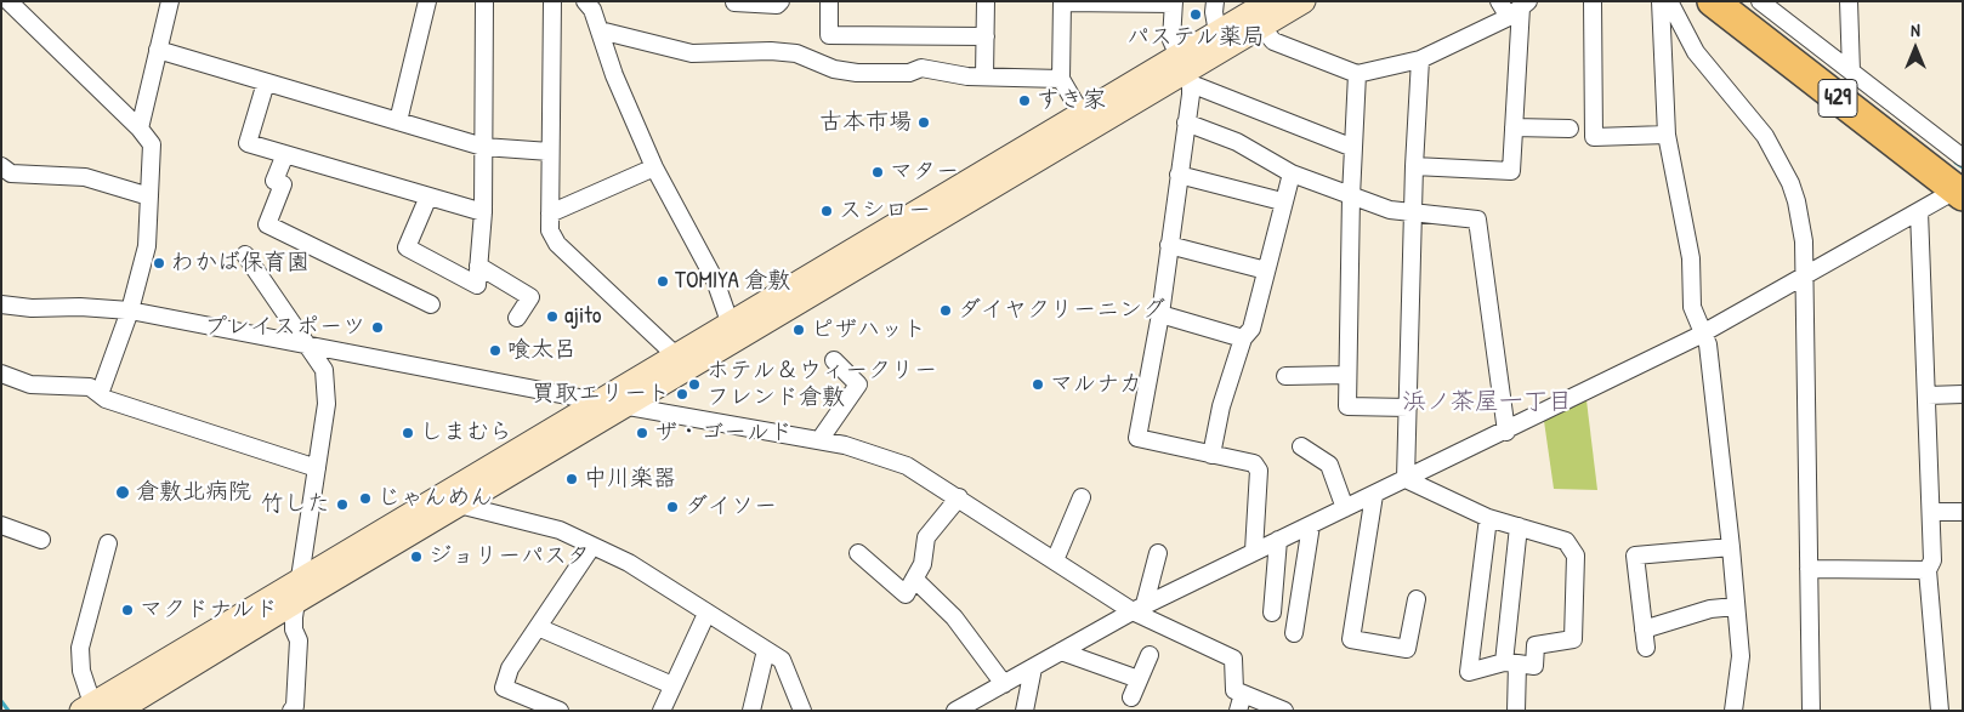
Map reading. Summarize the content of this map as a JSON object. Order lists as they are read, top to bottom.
{
  "streets": {
    "highway": ["429"]
  },
  "districts": ["浜ノ茶屋一丁目"],
  "places": [
    "パステル薬局",
    "すき家",
    "古本市場",
    "マター",
    "スシロー",
    "わかば保育園",
    "TOMIYA 倉敷",
    "ダイヤクリーニング",
    "ajito",
    "プレイスポーツ",
    "ピザハット",
    "喰太呂",
    "ホテル＆ウィークリー フレンド倉敷",
    "マルナカ",
    "買取エリート",
    "しまむら",
    "ザ・ゴールド",
    "中川楽器",
    "倉敷北病院",
    "じゃんめん",
    "竹した",
    "ダイソー",
    "ジョリーパスタ",
    "マクドナルド"
  ],
  "north": "top"
}
